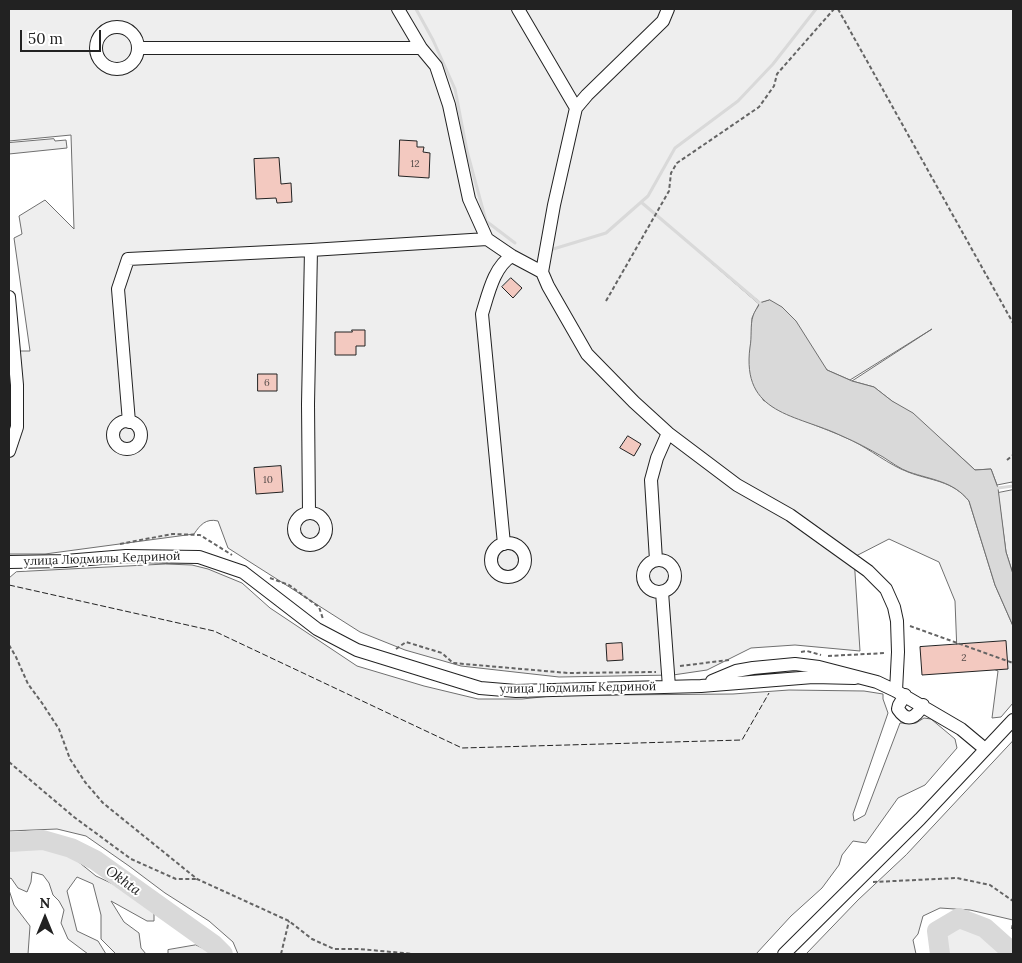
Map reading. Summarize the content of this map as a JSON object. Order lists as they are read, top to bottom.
{
  "streets": {
    "street": ["улица Людмилы Кедриной"]
  },
  "water": ["Okhta"],
  "house_numbers": [
    "12",
    "6",
    "10",
    "2"
  ],
  "scale_bar": "50 m",
  "north": "top"
}
